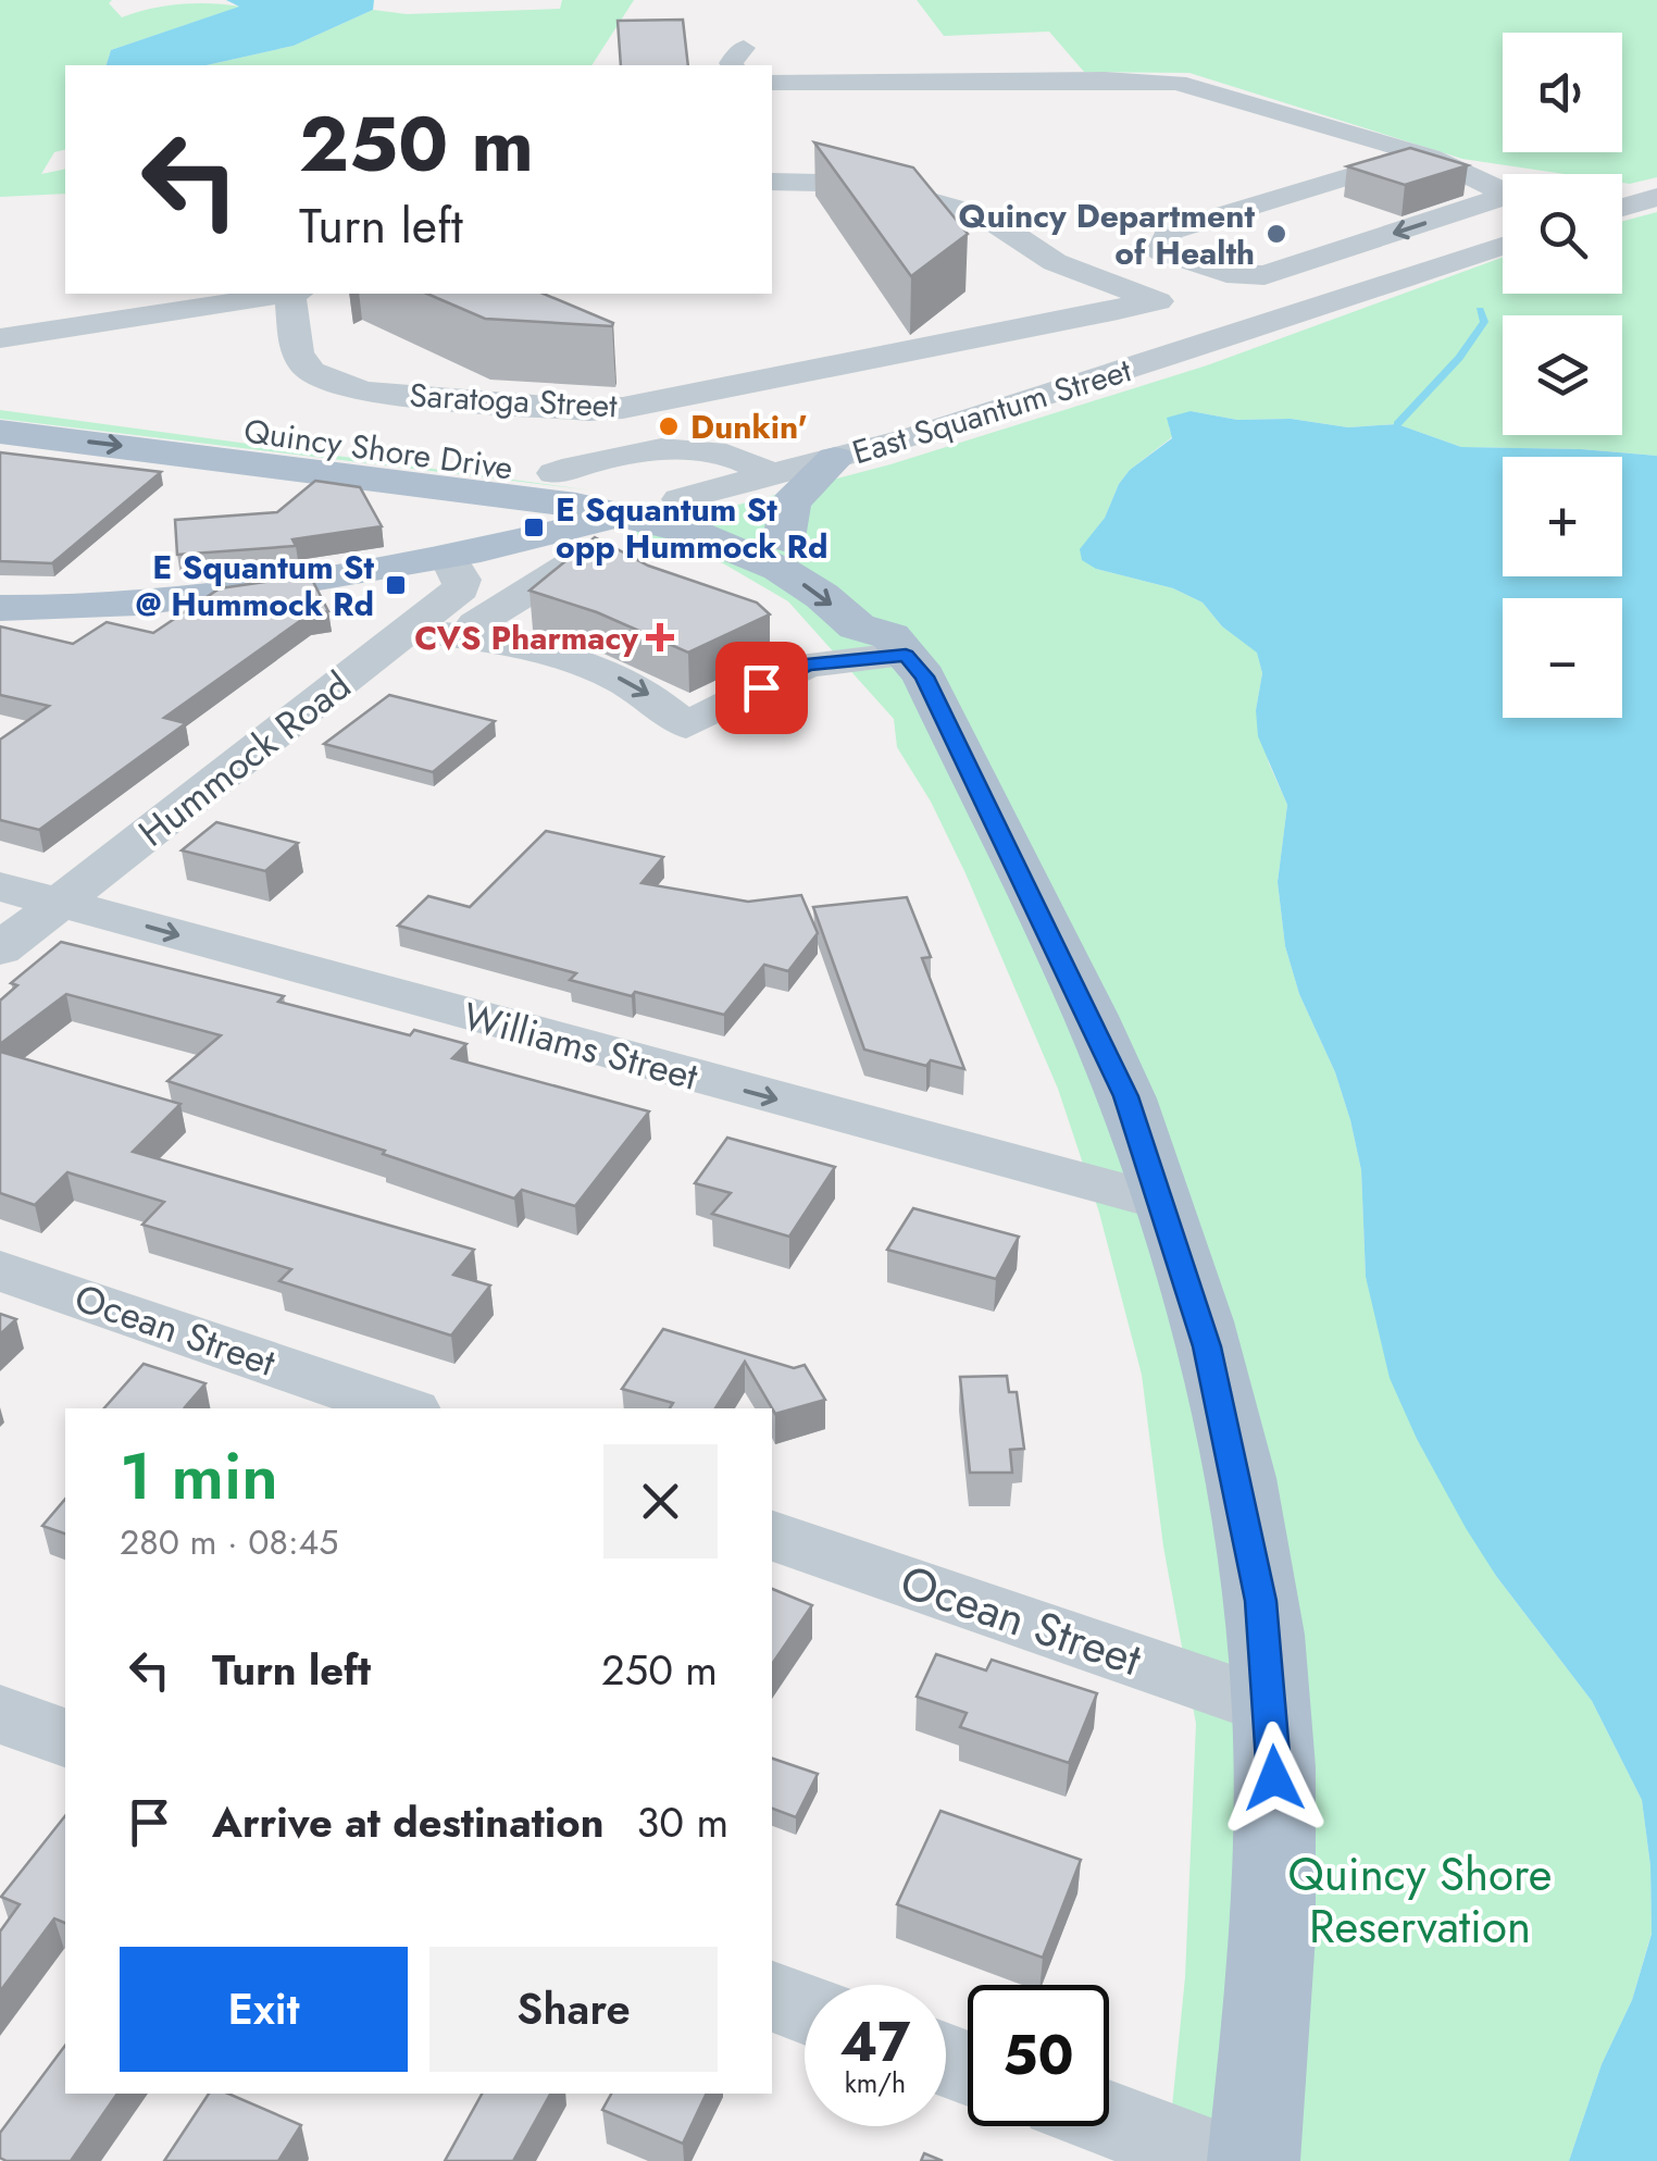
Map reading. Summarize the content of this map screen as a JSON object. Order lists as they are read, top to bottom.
{
  "streets": {
    "main road": ["East Squantum Street", "Quincy Shore Drive"],
    "street": [
      "Saratoga Street",
      "Hummock Road",
      "Williams Street",
      "Ocean Street"
    ]
  },
  "crossings": [
    ["East Squantum Street", "Quincy Shore Drive"],
    ["Quincy Shore Drive", "Williams Street"],
    ["Quincy Shore Drive", "Ocean Street"],
    ["Hummock Road", "Williams Street"]
  ],
  "one_way": ["Williams Street"],
  "parks": ["Quincy Shore Reservation"],
  "places": {
    "other": ["Quincy Department of Health", "Dunkin'"],
    "transit": ["E Squantum St opp Hummock Rd", "E Squantum St @ Hummock Rd"],
    "health": ["CVS Pharmacy"]
  },
  "page": {
    "map_buttons": ["+", "−"],
    "turn": ["250 m", "Turn left"],
    "heading": ["1 min", "280 m · 08:45"],
    "list": [
      {
        "name": "Turn left",
        "value": "250 m"
      },
      {
        "name": "Arrive at destination",
        "value": "30 m"
      }
    ],
    "buttons": ["Exit", "Share"],
    "speed": "47 km/h",
    "limit": "50"
  }
}
